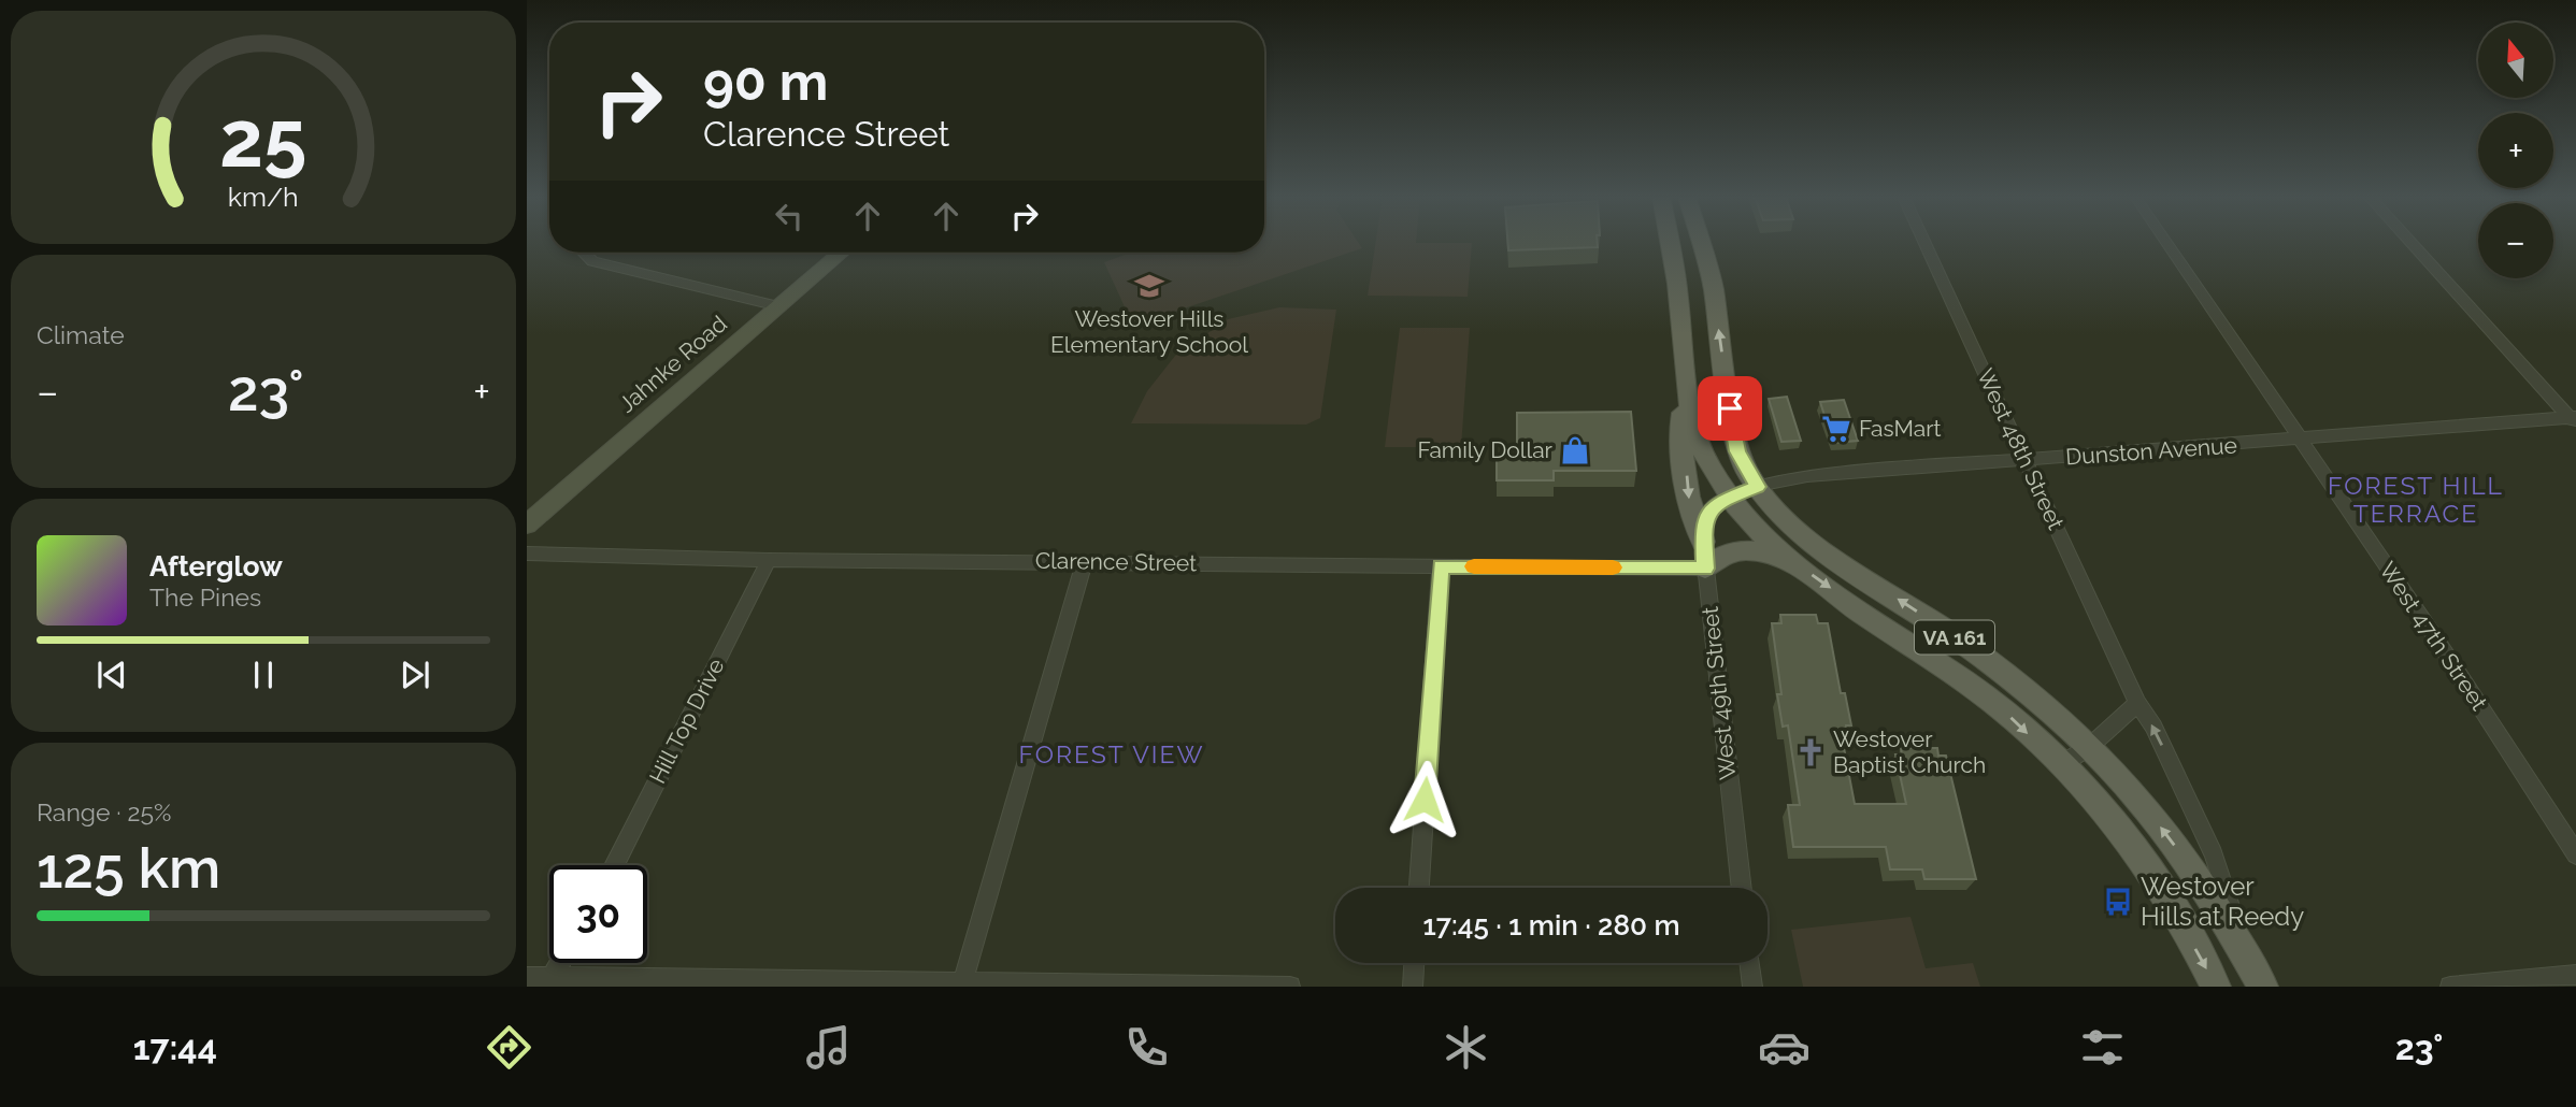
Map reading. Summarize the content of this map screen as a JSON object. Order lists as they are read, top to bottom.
{
  "streets": {
    "main road": ["Jahnke Road", "VA 161"],
    "street": [
      "West 48th Street",
      "Dunston Avenue",
      "Clarence Street",
      "West 47th Street",
      "West 49th Street",
      "Hill Top Drive"
    ]
  },
  "crossings": [
    ["West 48th Street", "Dunston Avenue"],
    ["West 48th Street", "VA 161"],
    ["Dunston Avenue", "West 47th Street"],
    ["Dunston Avenue", "VA 161"],
    ["Dunston Avenue", "West 49th Street"],
    ["Clarence Street", "West 49th Street"],
    ["Clarence Street", "Hill Top Drive"],
    ["VA 161", "West 49th Street"]
  ],
  "districts": ["FOREST HILL TERRACE", "FOREST VIEW"],
  "places": {
    "school or university": ["Westover Hills Elementary School"],
    "supermarket": ["FasMart"],
    "shop": ["Family Dollar"],
    "church": ["Westover Baptist Church"],
    "bus stop": ["Westover Hills at Reedy"]
  },
  "north": "top",
  "page": {
    "map_buttons": ["+", "−"],
    "turn": ["90 m", "Clarence Street"],
    "tile": [
      "Climate",
      ["Range · 25%", "125 km"]
    ],
    "heat": ["−", "23°", "+"],
    "song": ["Afterglow", "The Pines"],
    "limit": "30",
    "trip": "17:45 · 1 min · 280 m",
    "tabs": ["17:44", "23°"],
    "gauge": ["25", "km/h"]
  }
}
